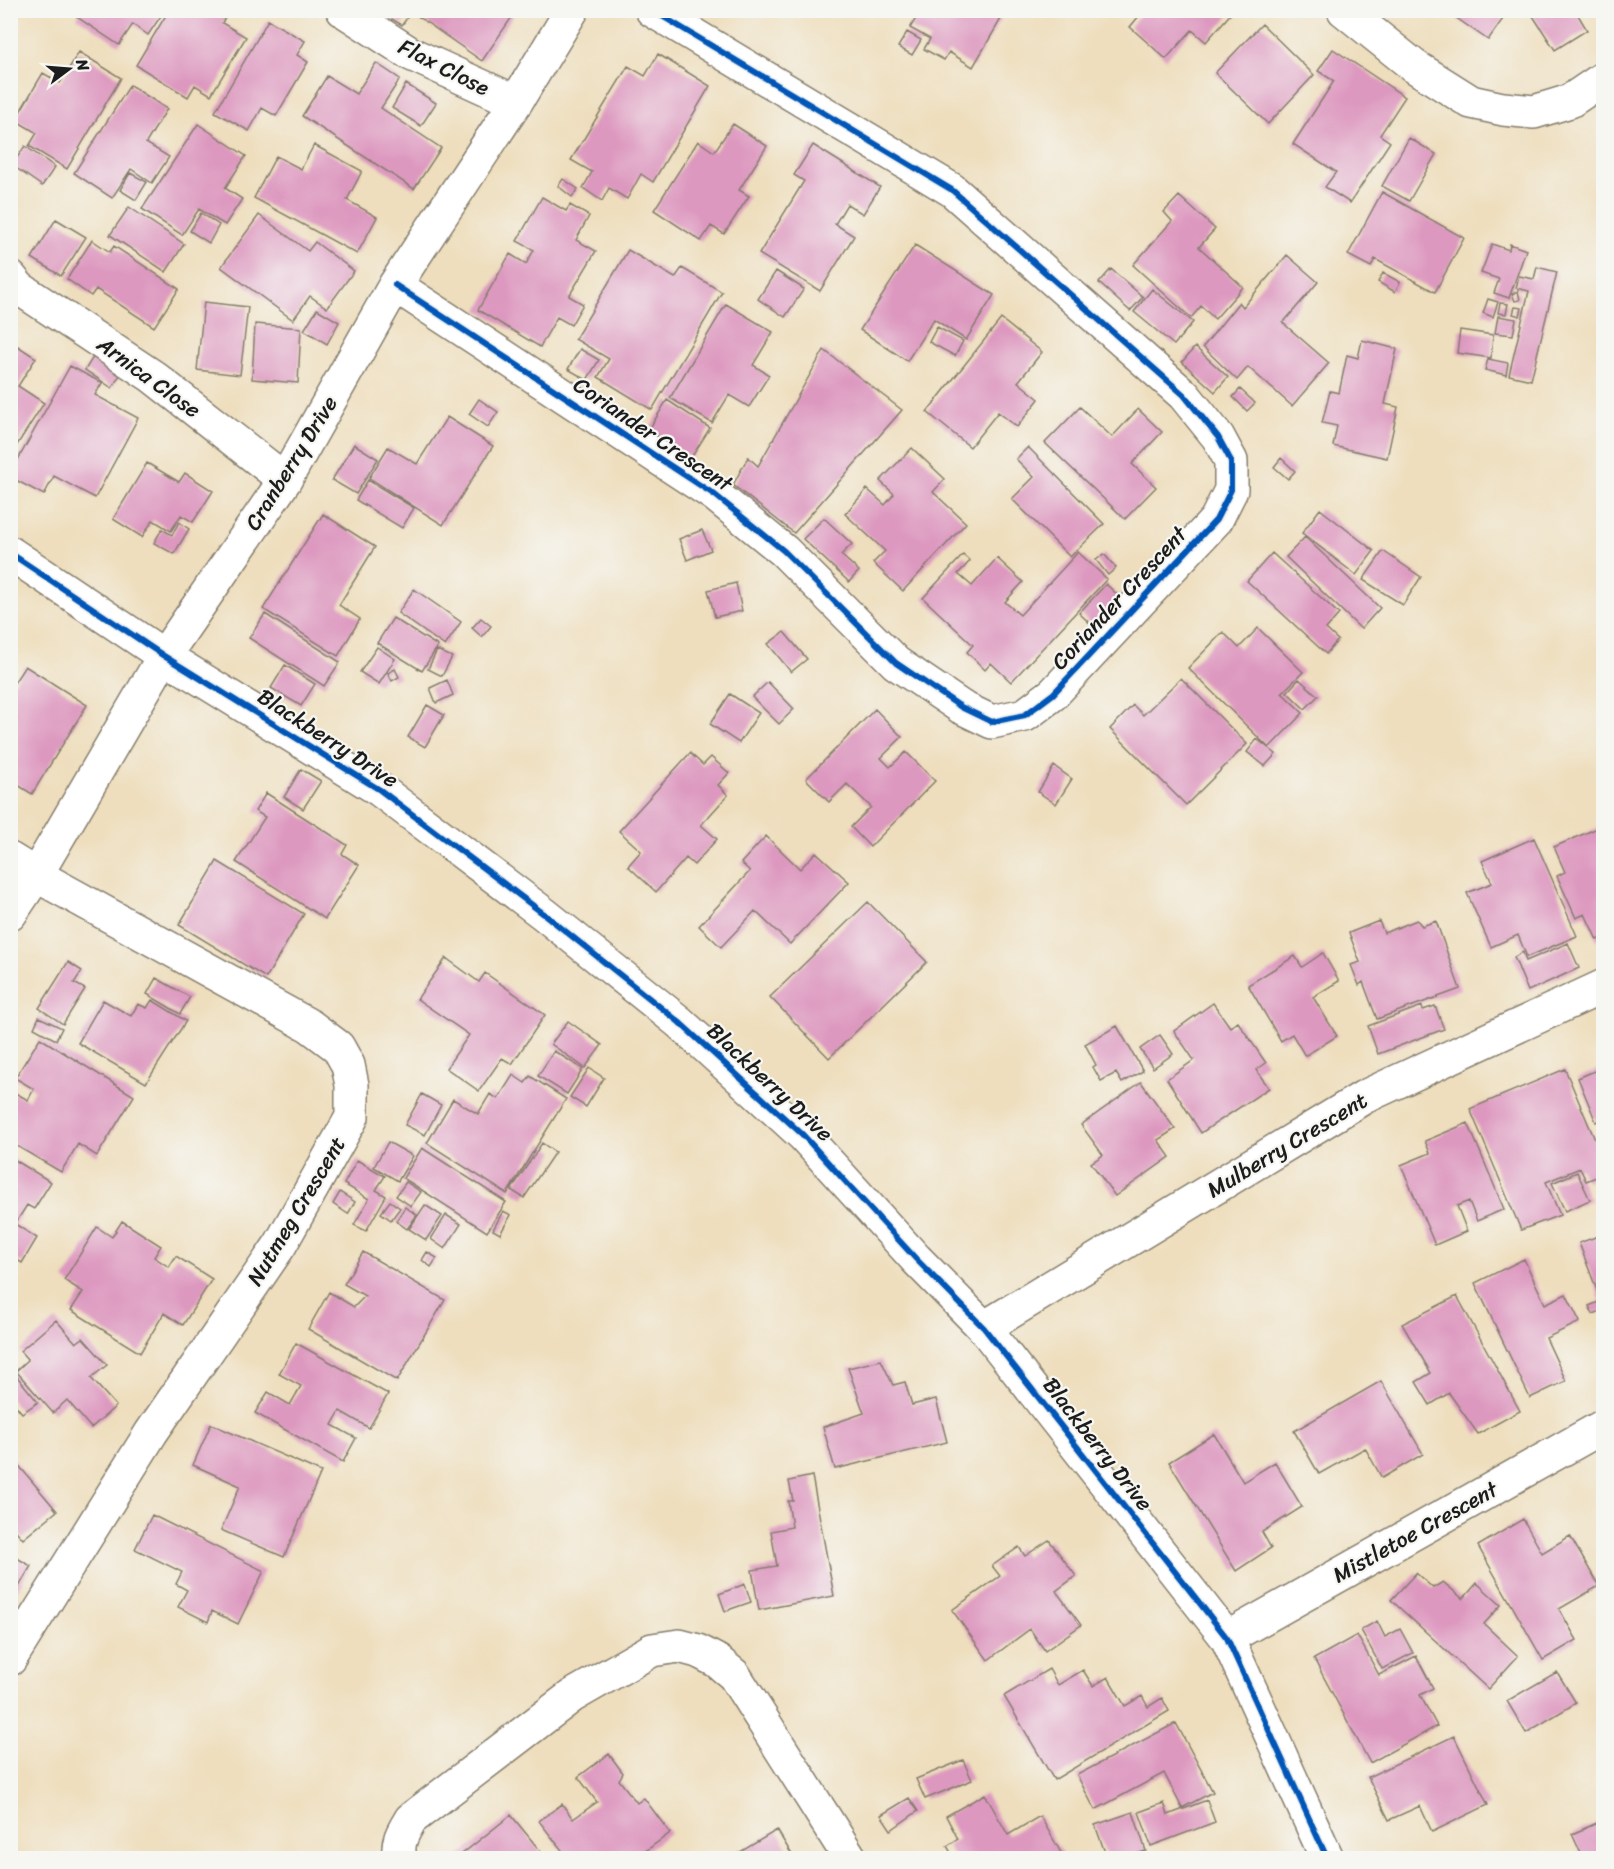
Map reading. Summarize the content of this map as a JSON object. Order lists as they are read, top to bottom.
{
  "streets": {
    "street": [
      "Flax Close",
      "Arnica Close",
      "Coriander Crescent",
      "Cranberry Drive",
      "Blackberry Drive",
      "Mulberry Crescent",
      "Nutmeg Crescent",
      "Mistletoe Crescent"
    ]
  },
  "crossings": [
    ["Flax Close", "Cranberry Drive"],
    ["Arnica Close", "Cranberry Drive"],
    ["Coriander Crescent", "Cranberry Drive"],
    ["Cranberry Drive", "Blackberry Drive"],
    ["Cranberry Drive", "Nutmeg Crescent"],
    ["Blackberry Drive", "Mulberry Crescent"],
    ["Blackberry Drive", "Mistletoe Crescent"]
  ],
  "north": "right"
}
